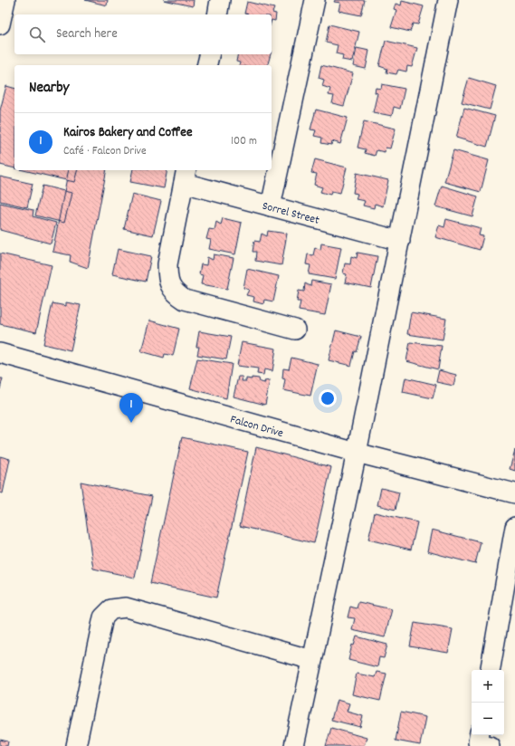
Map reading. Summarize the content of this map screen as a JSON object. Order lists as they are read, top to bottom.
{
  "streets": {
    "street": ["Sorrel Street", "Falcon Drive"]
  },
  "page": {
    "search": "Search here",
    "heading": "Nearby",
    "list": [
      {
        "mark": "1",
        "name": "Kairos Bakery and Coffee",
        "note": "Café · Falcon Drive",
        "value": "100 m"
      }
    ],
    "pins": "1",
    "map_buttons": ["+", "−"]
  }
}
